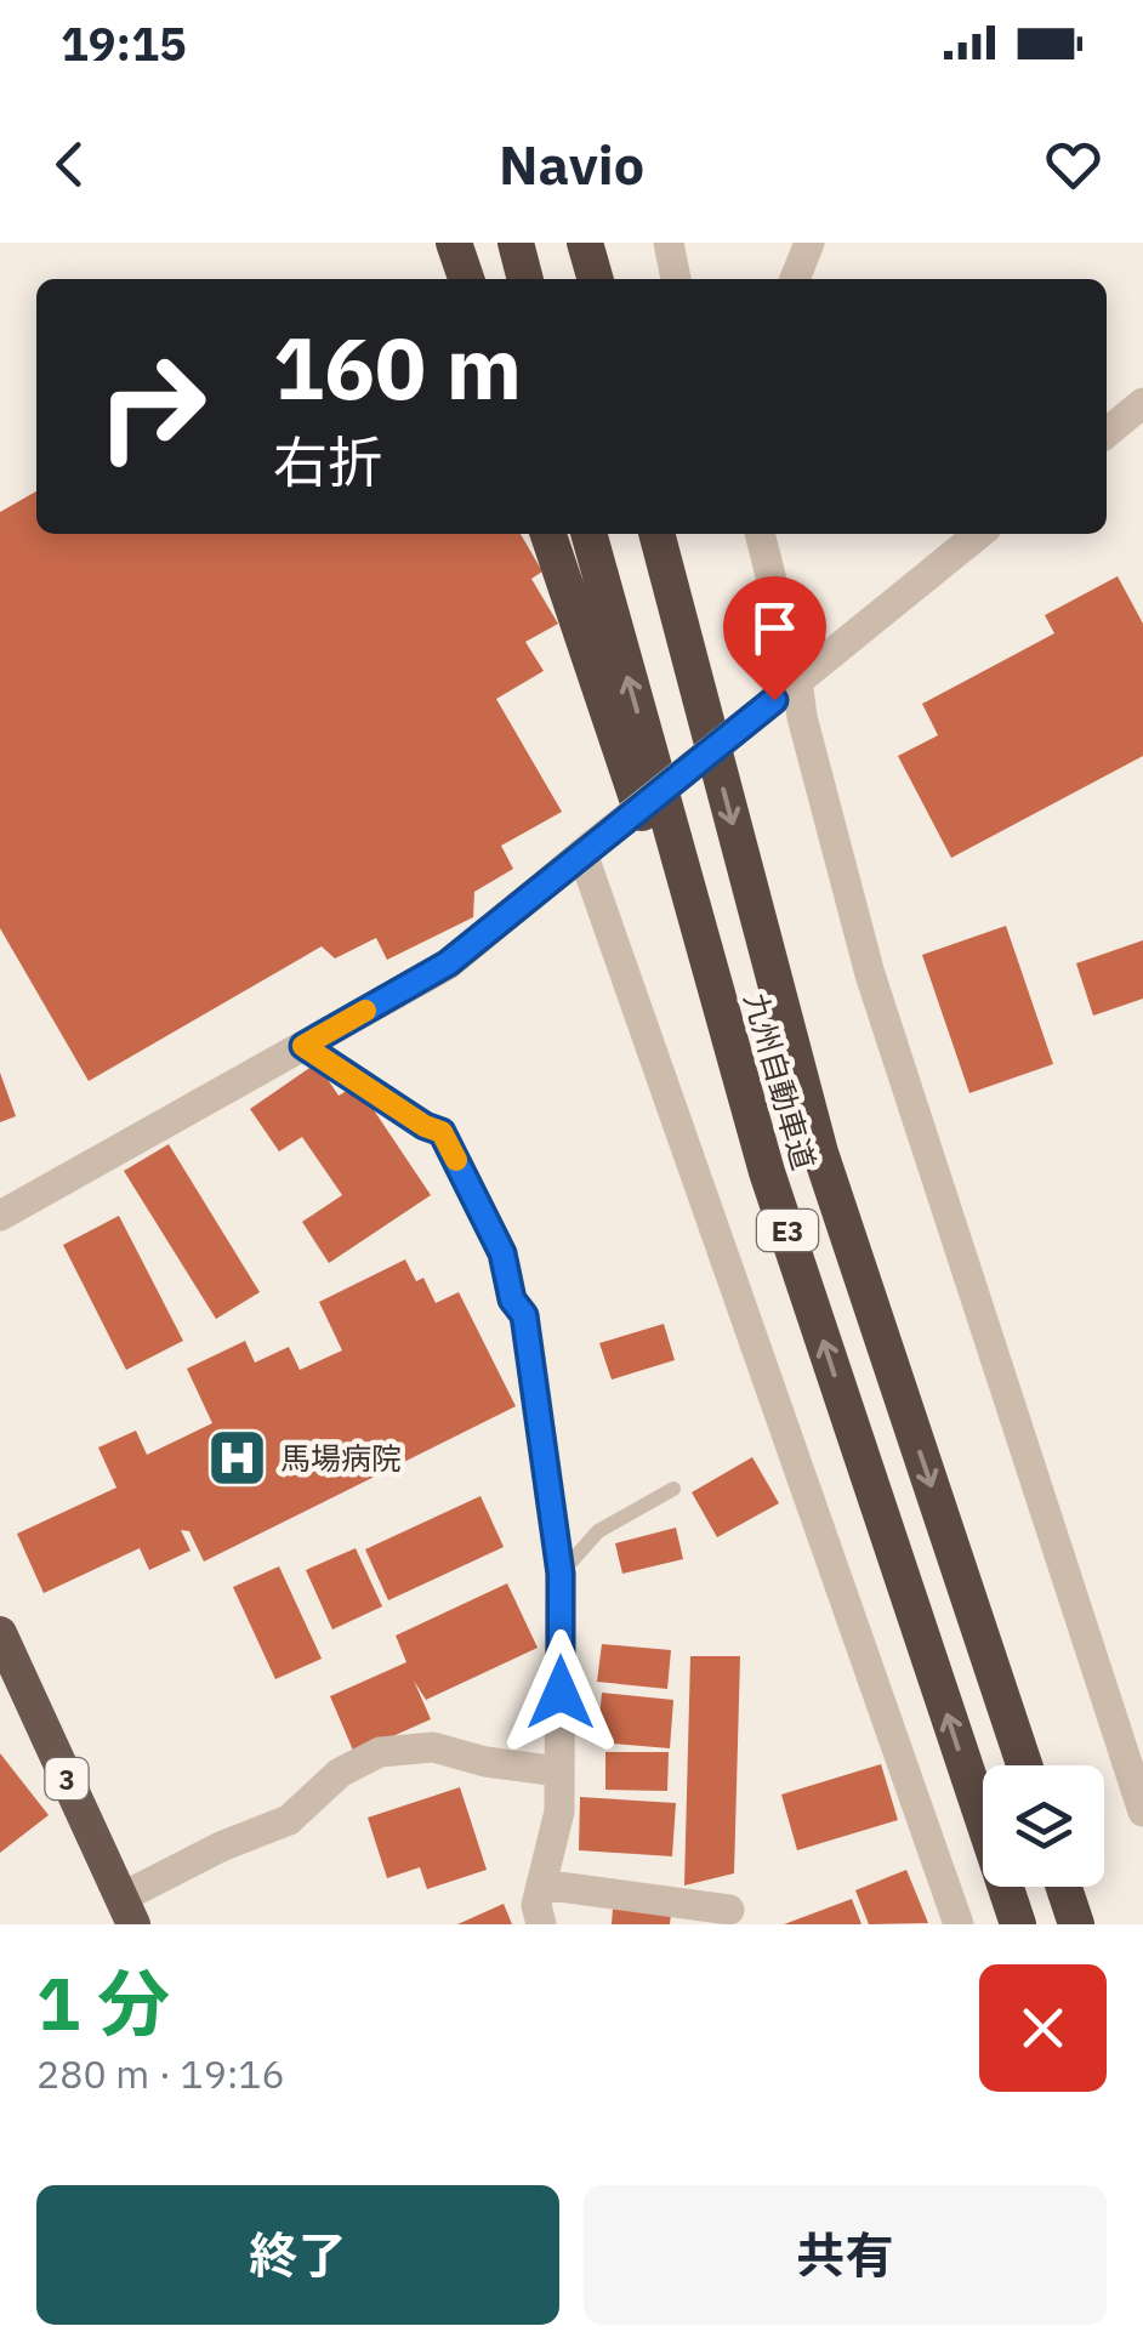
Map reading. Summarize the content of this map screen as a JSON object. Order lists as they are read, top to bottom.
{
  "streets": {
    "highway": ["九州自動車道", "E3", "3"]
  },
  "places": {
    "hospital": ["馬場病院"]
  },
  "page": {
    "status": "19:15",
    "header": "Navio",
    "turn": ["160 m", "右折"],
    "heading": ["1 分", "280 m · 19:16"],
    "buttons": ["終了", "共有"]
  }
}
